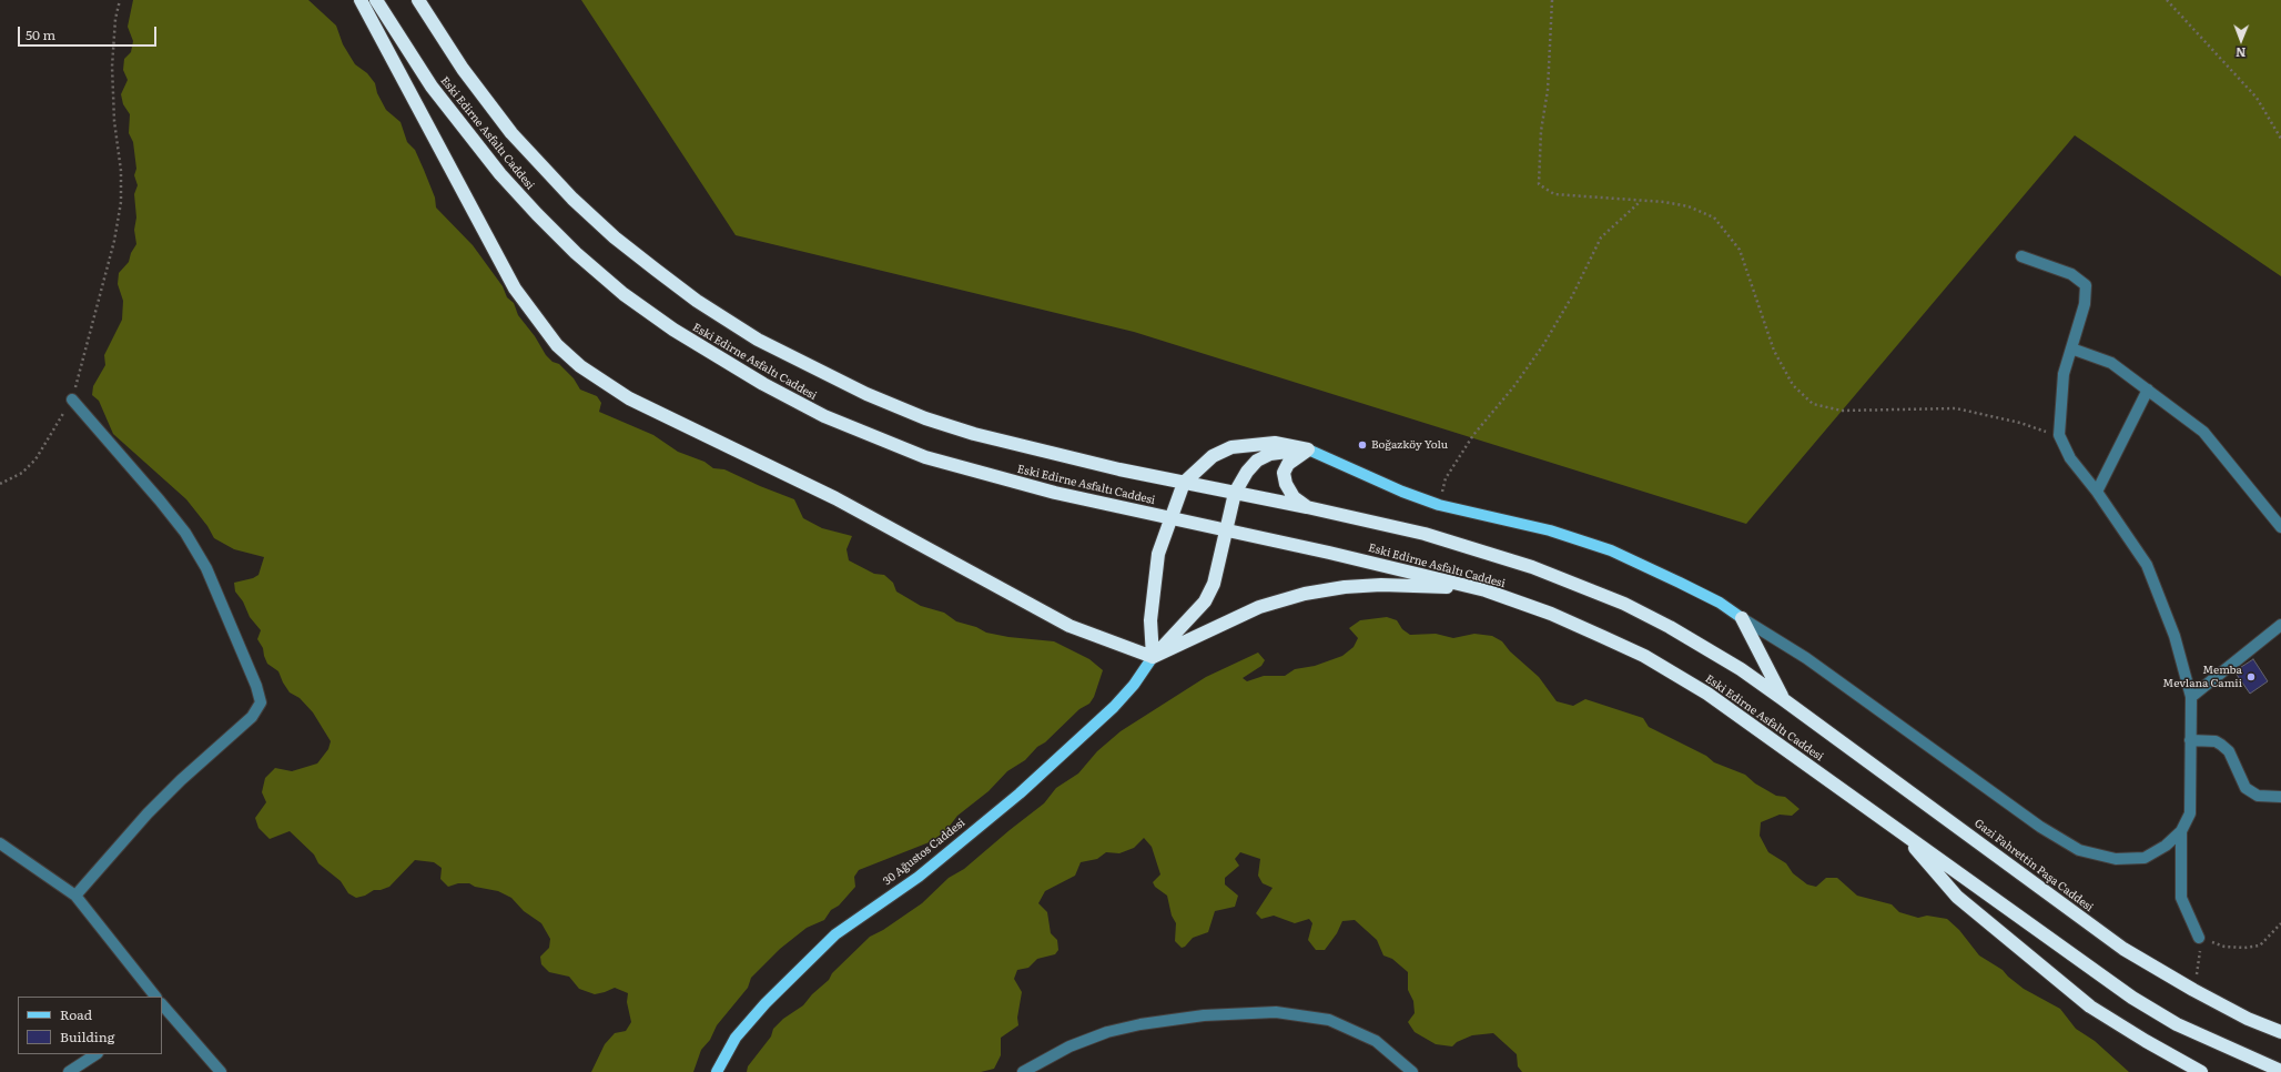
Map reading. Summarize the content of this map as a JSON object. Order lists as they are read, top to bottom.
{
  "streets": {
    "highway": ["Eski Edirne Asfaltı Caddesi", "Gazi Fahrettin Paşa Caddesi"],
    "main road": ["30 Ağustos Caddesi"]
  },
  "crossings": [
    ["Eski Edirne Asfaltı Caddesi", "Gazi Fahrettin Paşa Caddesi"]
  ],
  "places": ["Boğazköy Yolu", "Memba Mevlana Camii"],
  "legend": ["Road", "Building"],
  "scale_bar": "50 m",
  "north": "bottom"
}
